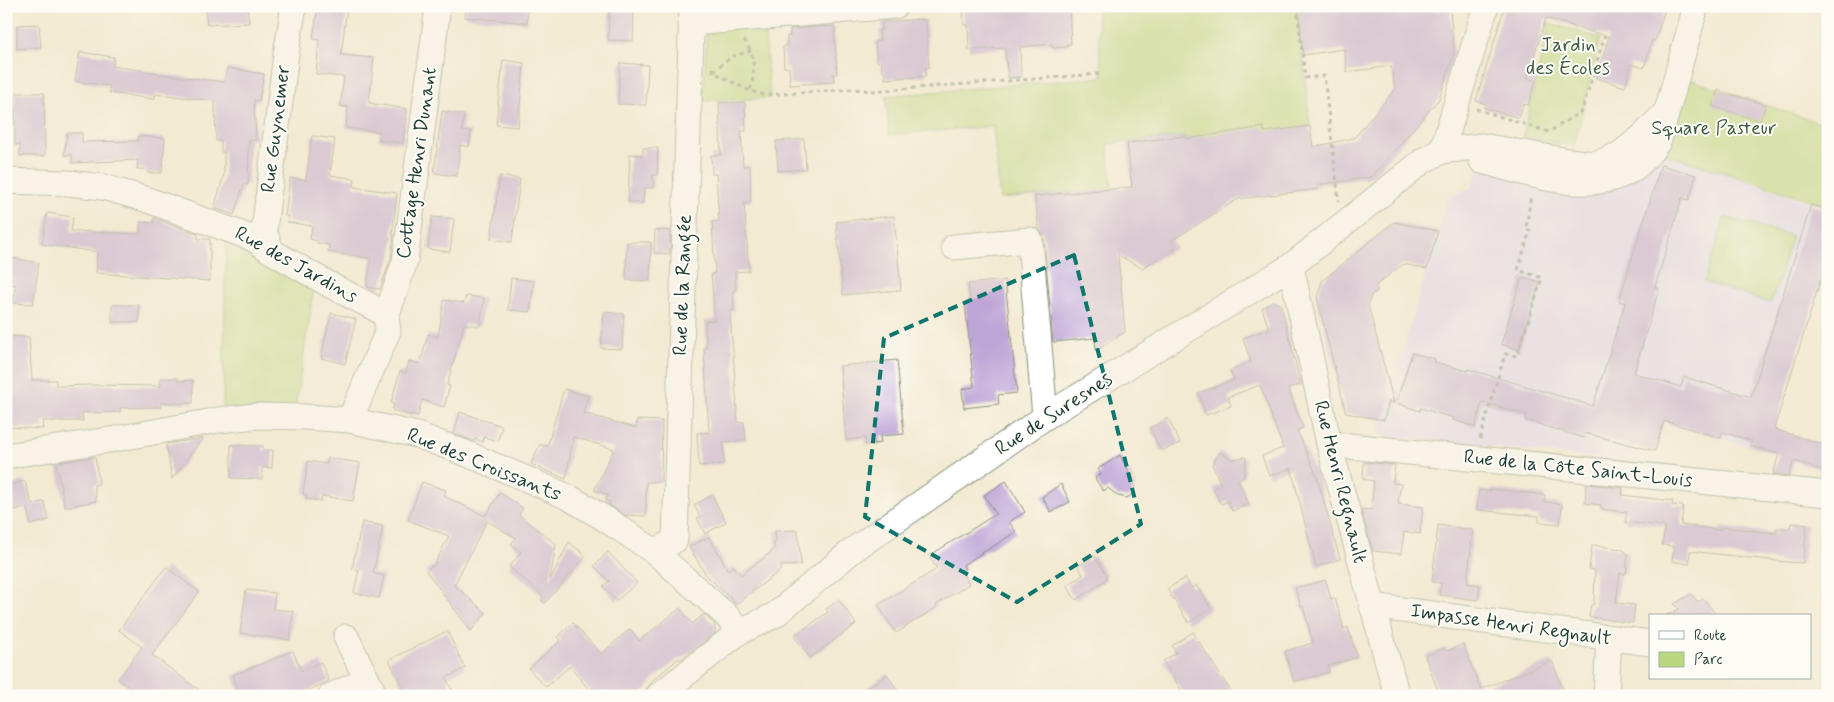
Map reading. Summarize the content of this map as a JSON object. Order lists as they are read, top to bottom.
{
  "streets": {
    "street": [
      "Rue Guynemer",
      "Cottage Henri Dunant",
      "Rue des Jardins",
      "Rue de la Rangée",
      "Rue de Suresnes",
      "Rue des Croissants",
      "Rue de la Côte Saint-Louis",
      "Rue Henri Regnault",
      "Impasse Henri Regnault"
    ]
  },
  "crossings": [
    ["Rue Guynemer", "Rue des Jardins"],
    ["Cottage Henri Dunant", "Rue des Jardins"],
    ["Rue de la Rangée", "Rue des Croissants"],
    ["Rue de Suresnes", "Rue des Croissants"],
    ["Rue de Suresnes", "Rue Henri Regnault"],
    ["Rue de la Côte Saint-Louis", "Rue Henri Regnault"],
    ["Rue Henri Regnault", "Impasse Henri Regnault"]
  ],
  "parks": ["Jardin des Écoles", "Square Pasteur"],
  "legend": ["Route", "Parc"]
}
